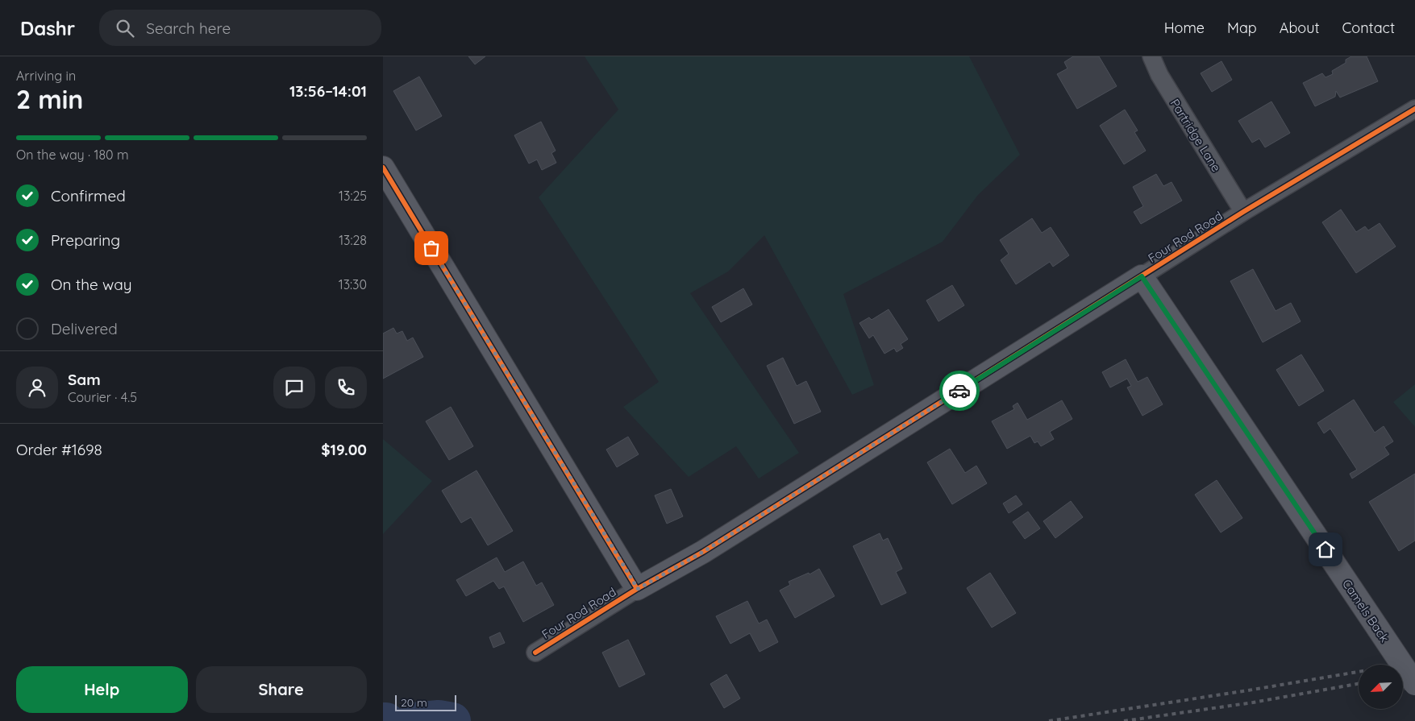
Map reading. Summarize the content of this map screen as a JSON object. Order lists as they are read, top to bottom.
{
  "streets": {
    "street": ["Partridge Lane", "Four Rod Road", "Camels Back"]
  },
  "crossings": [
    ["Partridge Lane", "Four Rod Road"],
    ["Four Rod Road", "Camels Back"]
  ],
  "scale_bar": "20 m",
  "north": "bottom left",
  "page": {
    "header": "Dashr",
    "search": "Search here",
    "nav": [
      "Home",
      "Map",
      "About",
      "Contact"
    ],
    "heading": ["2 min", "Arriving in", "13:56–14:01"],
    "panel": [
      "Sam",
      "Courier · 4.5",
      "Order #1698",
      "$19.00"
    ],
    "bar": "On the way · 180 m",
    "list": [
      ["Confirmed", "13:25"],
      ["Preparing", "13:28"],
      ["On the way", "13:30"],
      "Delivered"
    ],
    "buttons": ["Help", "Share"],
    "scale": "20 m"
  }
}
